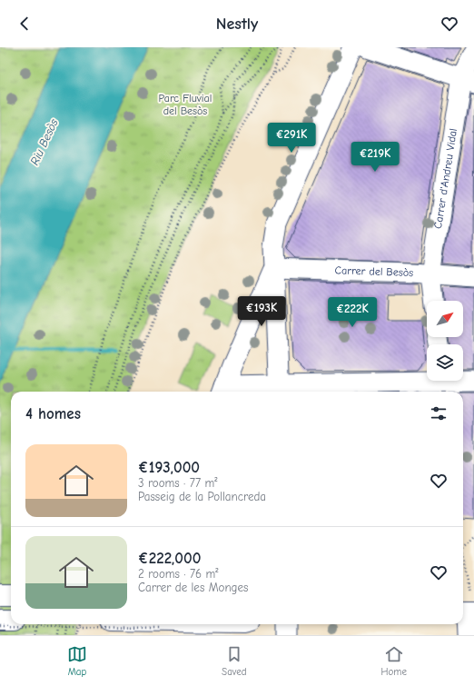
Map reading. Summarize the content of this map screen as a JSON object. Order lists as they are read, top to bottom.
{
  "streets": {
    "street": ["Carrer d'Andreu Vidal", "Carrer del Besòs"]
  },
  "crossings": [
    ["Carrer d'Andreu Vidal", "Carrer del Besòs"]
  ],
  "water": ["Riu Besòs"],
  "parks": ["Parc Fluvial del Besòs"],
  "north": "top right",
  "page": {
    "header": "Nestly",
    "price": [
      "€291K",
      "€219K",
      "€193K",
      "€222K"
    ],
    "heading": "4 homes",
    "list": [
      {
        "name": "€193,000",
        "note": "3 rooms · 77 m² · Passeig de la Pollancreda"
      },
      {
        "name": "€222,000",
        "note": "2 rooms · 76 m² · Carrer de les Monges"
      }
    ],
    "tabs": ["Map", "Saved", "Home"]
  }
}
